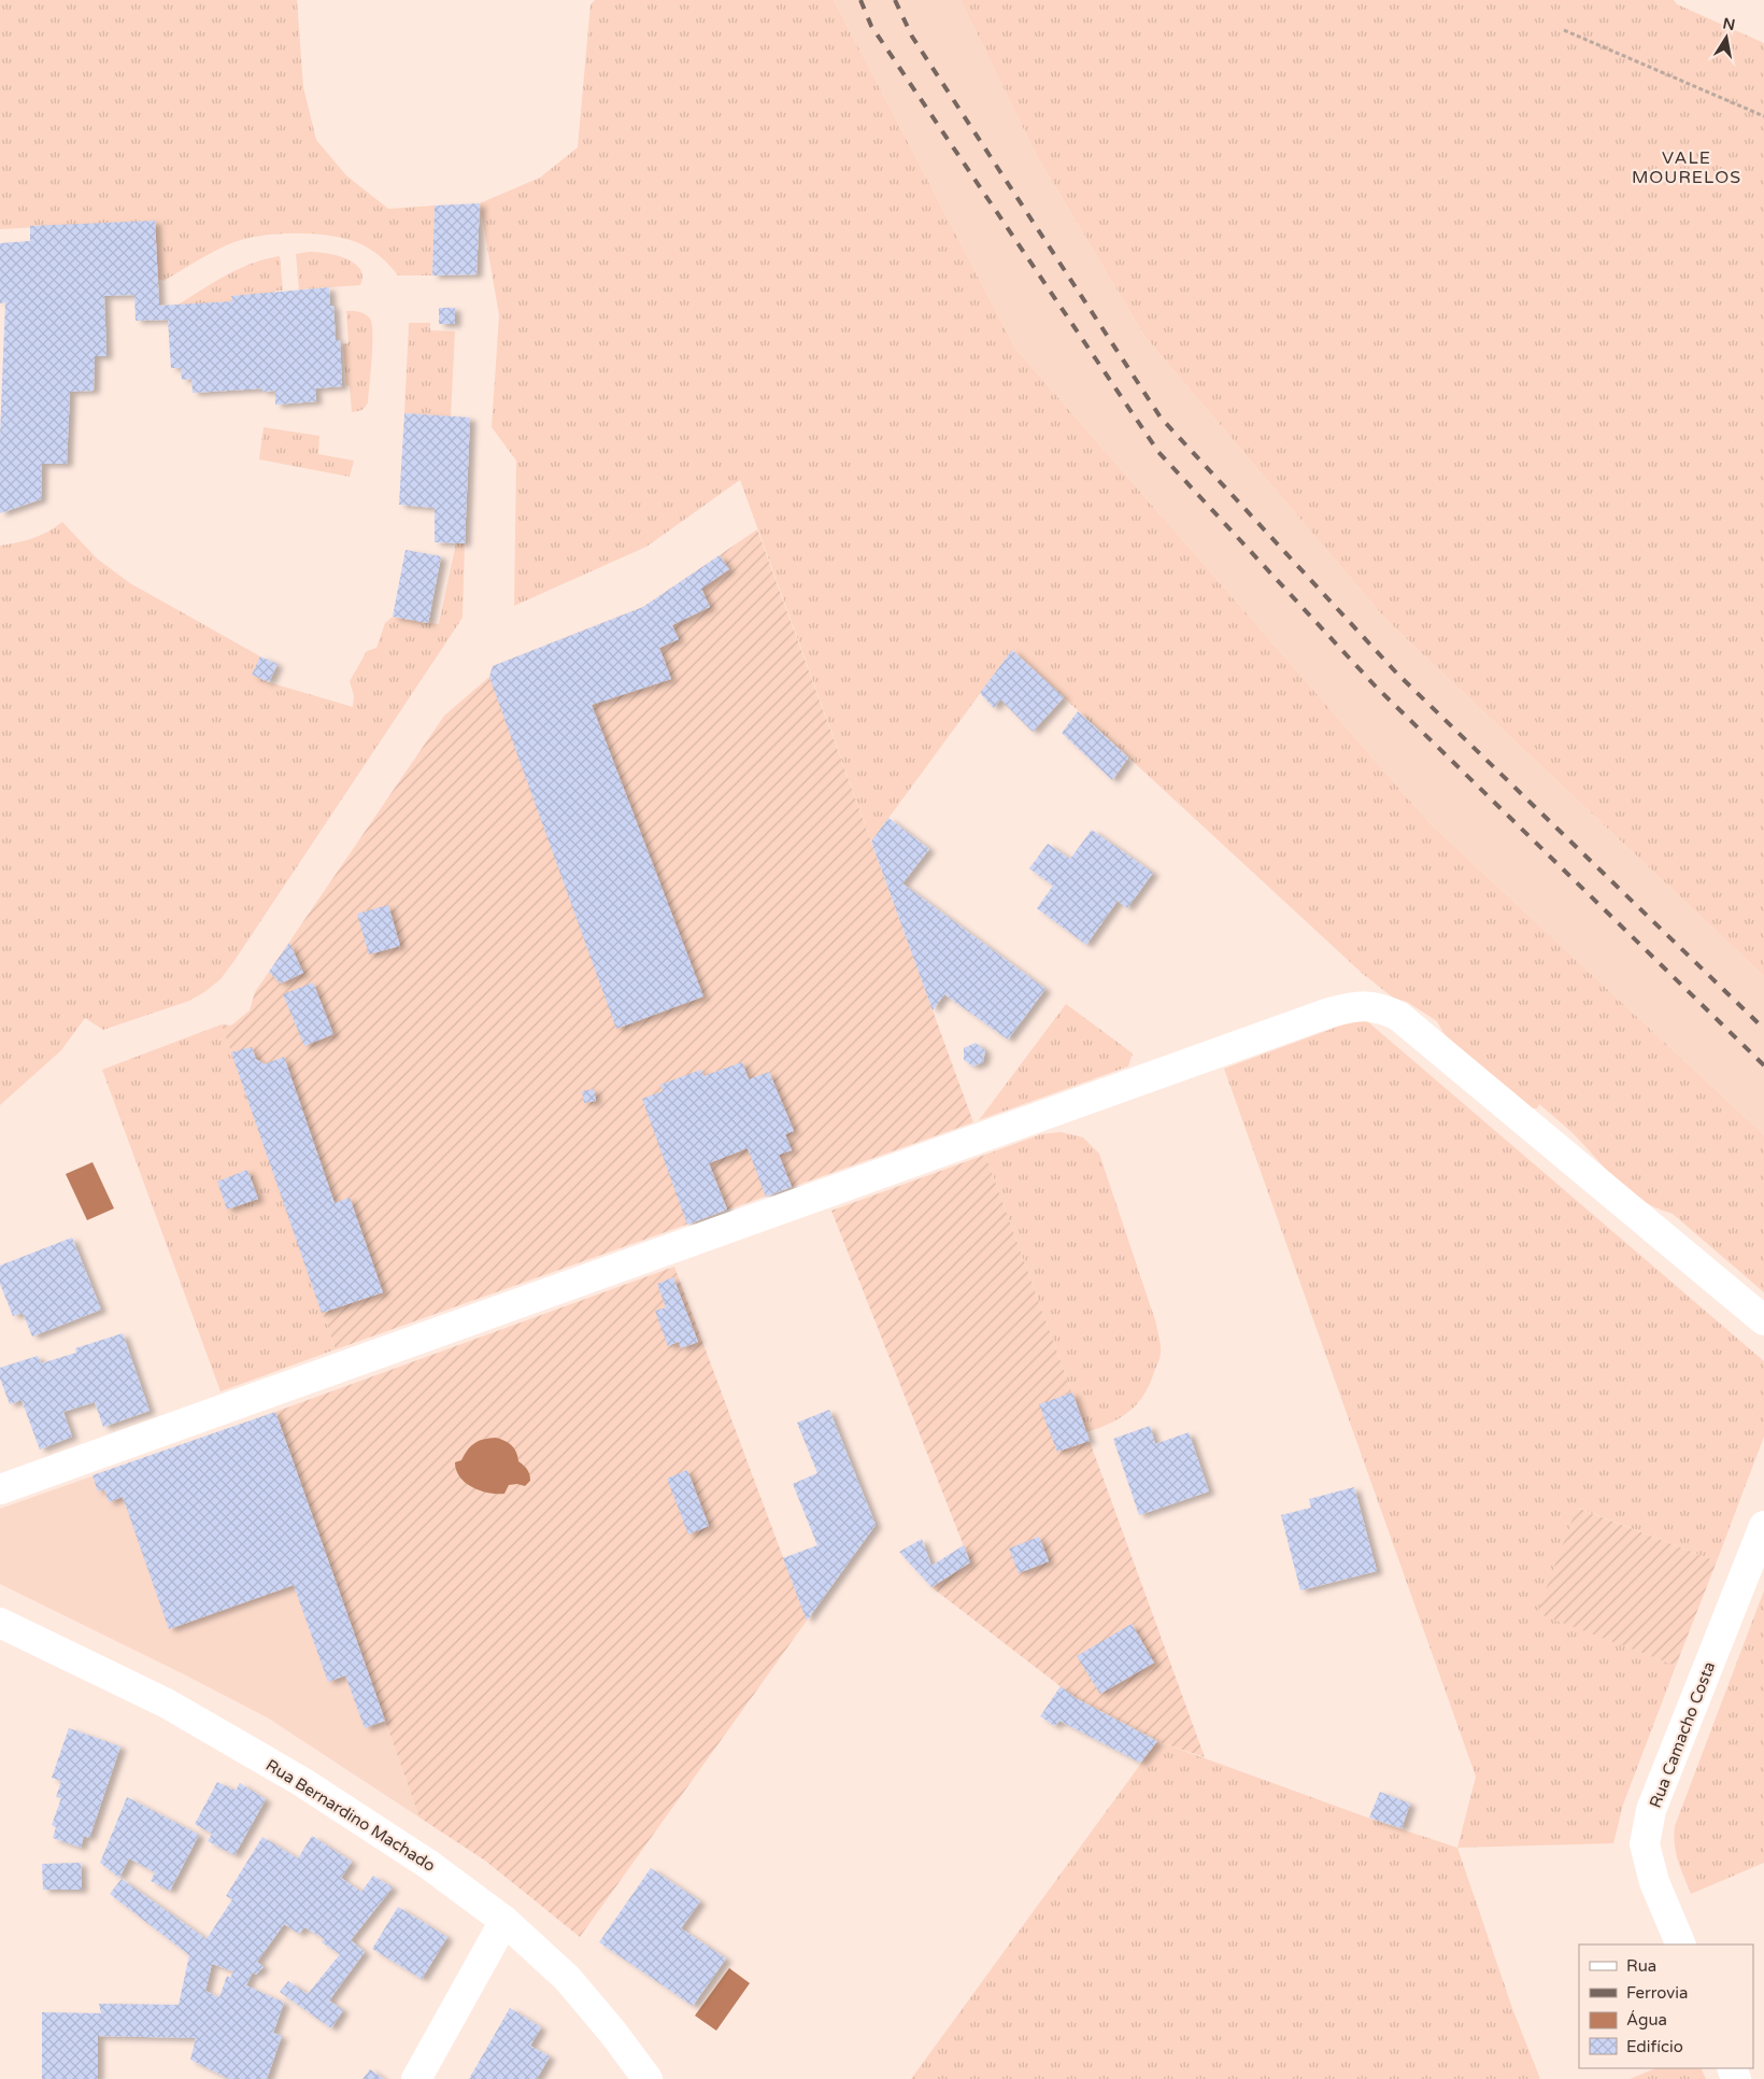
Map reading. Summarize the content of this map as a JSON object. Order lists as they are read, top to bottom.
{
  "streets": {
    "street": ["Rua Camacho Costa", "Rua Bernardino Machado"]
  },
  "districts": ["VALE MOURELOS"],
  "legend": [
    "Rua",
    "Ferrovia",
    "Água",
    "Edifício"
  ],
  "north": "top"
}
